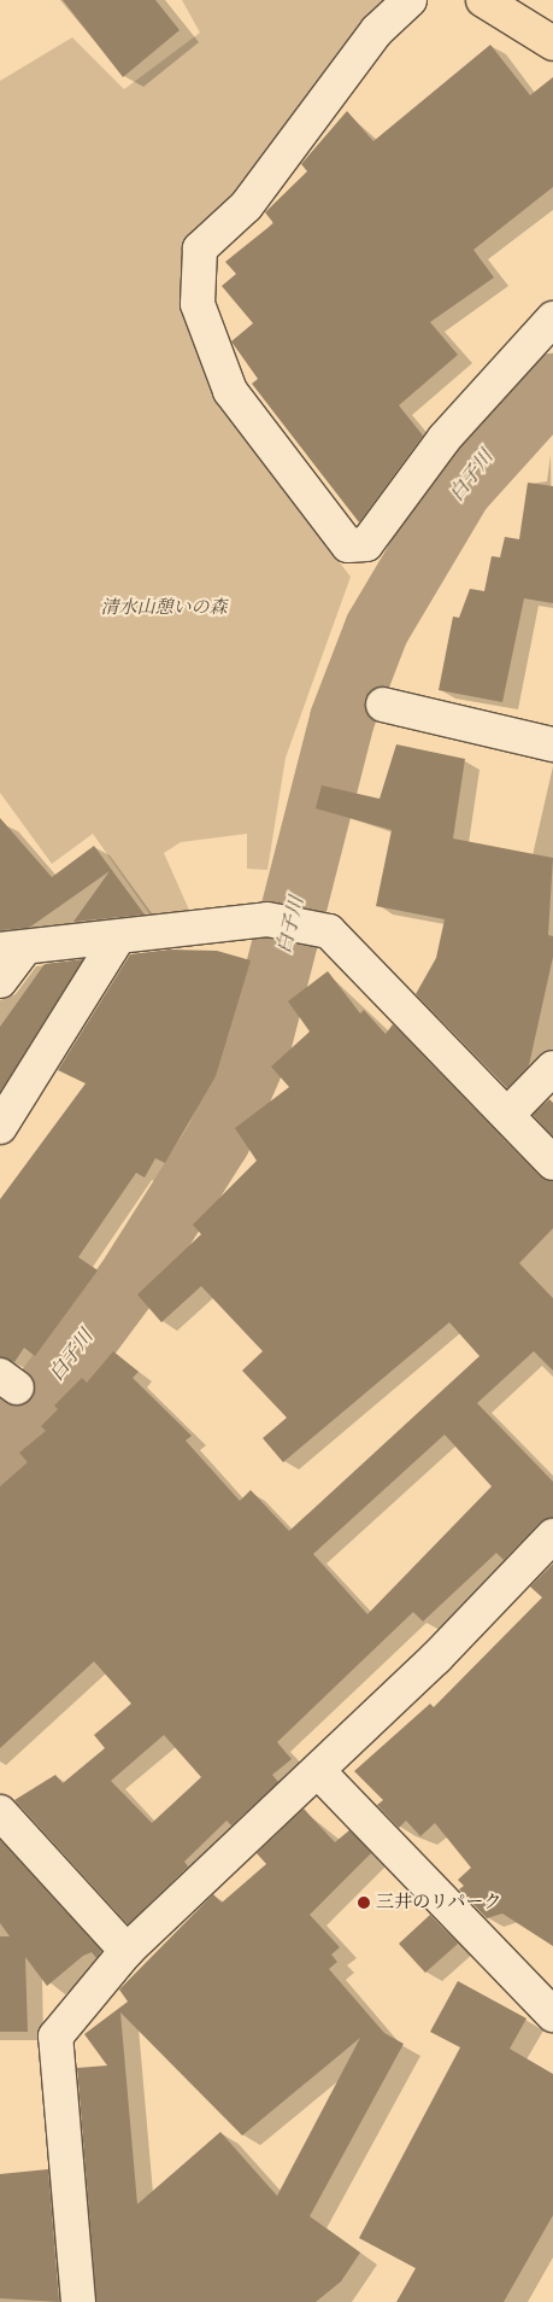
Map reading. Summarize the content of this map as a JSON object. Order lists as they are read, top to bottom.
{
  "water": ["白子川"],
  "parks": ["清水山憩いの森"],
  "places": ["三井のリパーク"]
}
